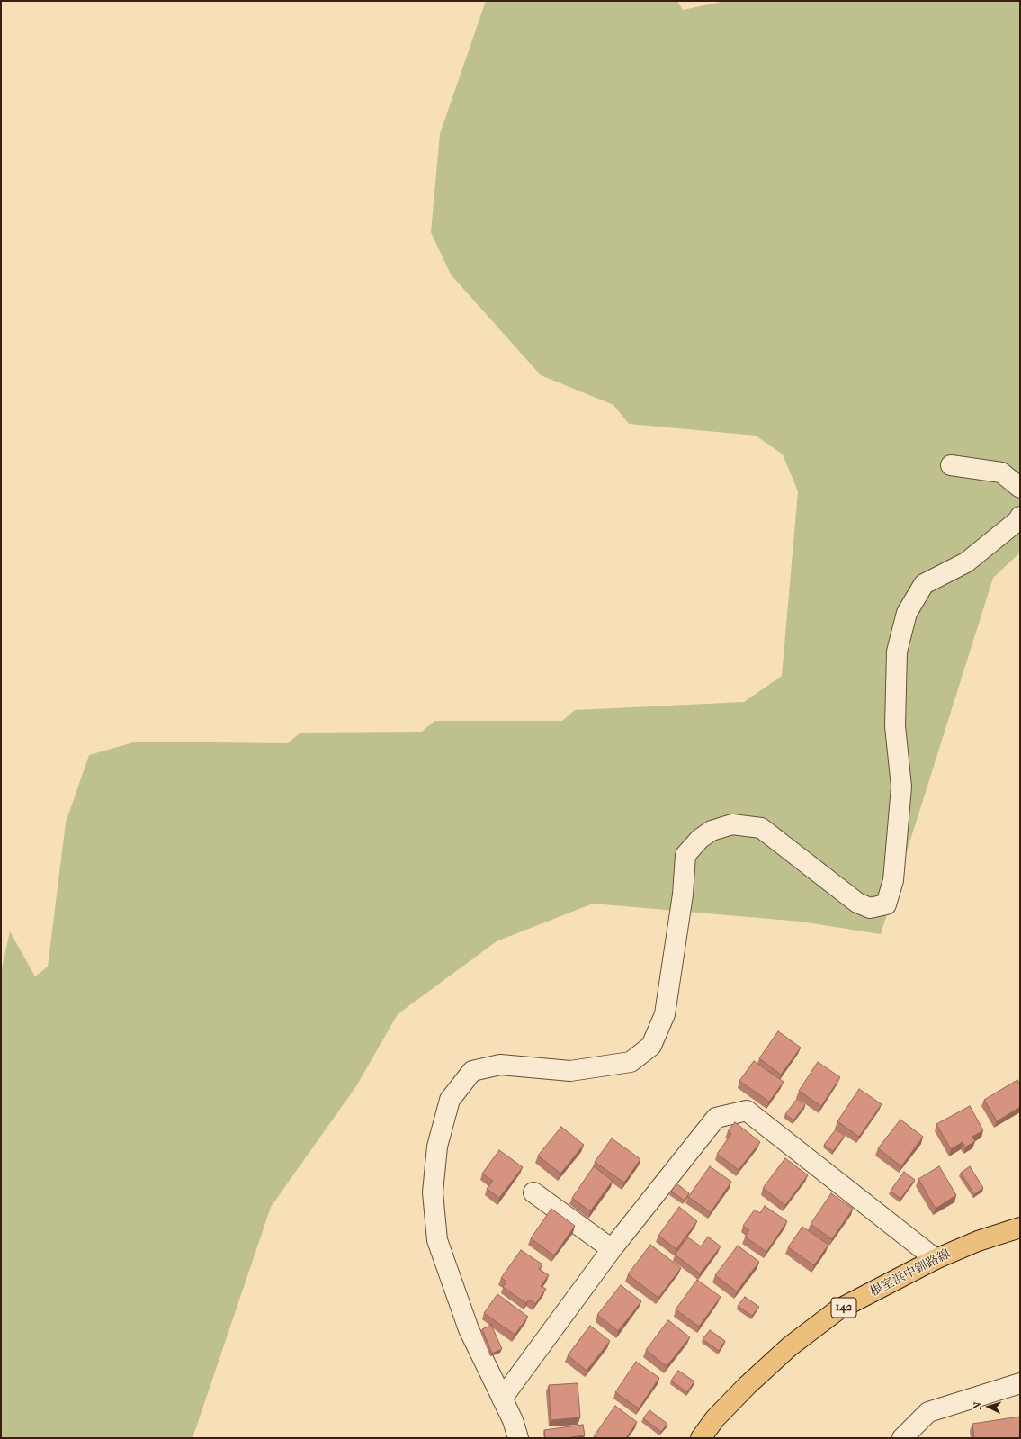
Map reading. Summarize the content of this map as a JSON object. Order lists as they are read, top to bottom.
{
  "streets": {
    "main road": ["根室浜中釧路線", "142"]
  },
  "north": "left"
}
